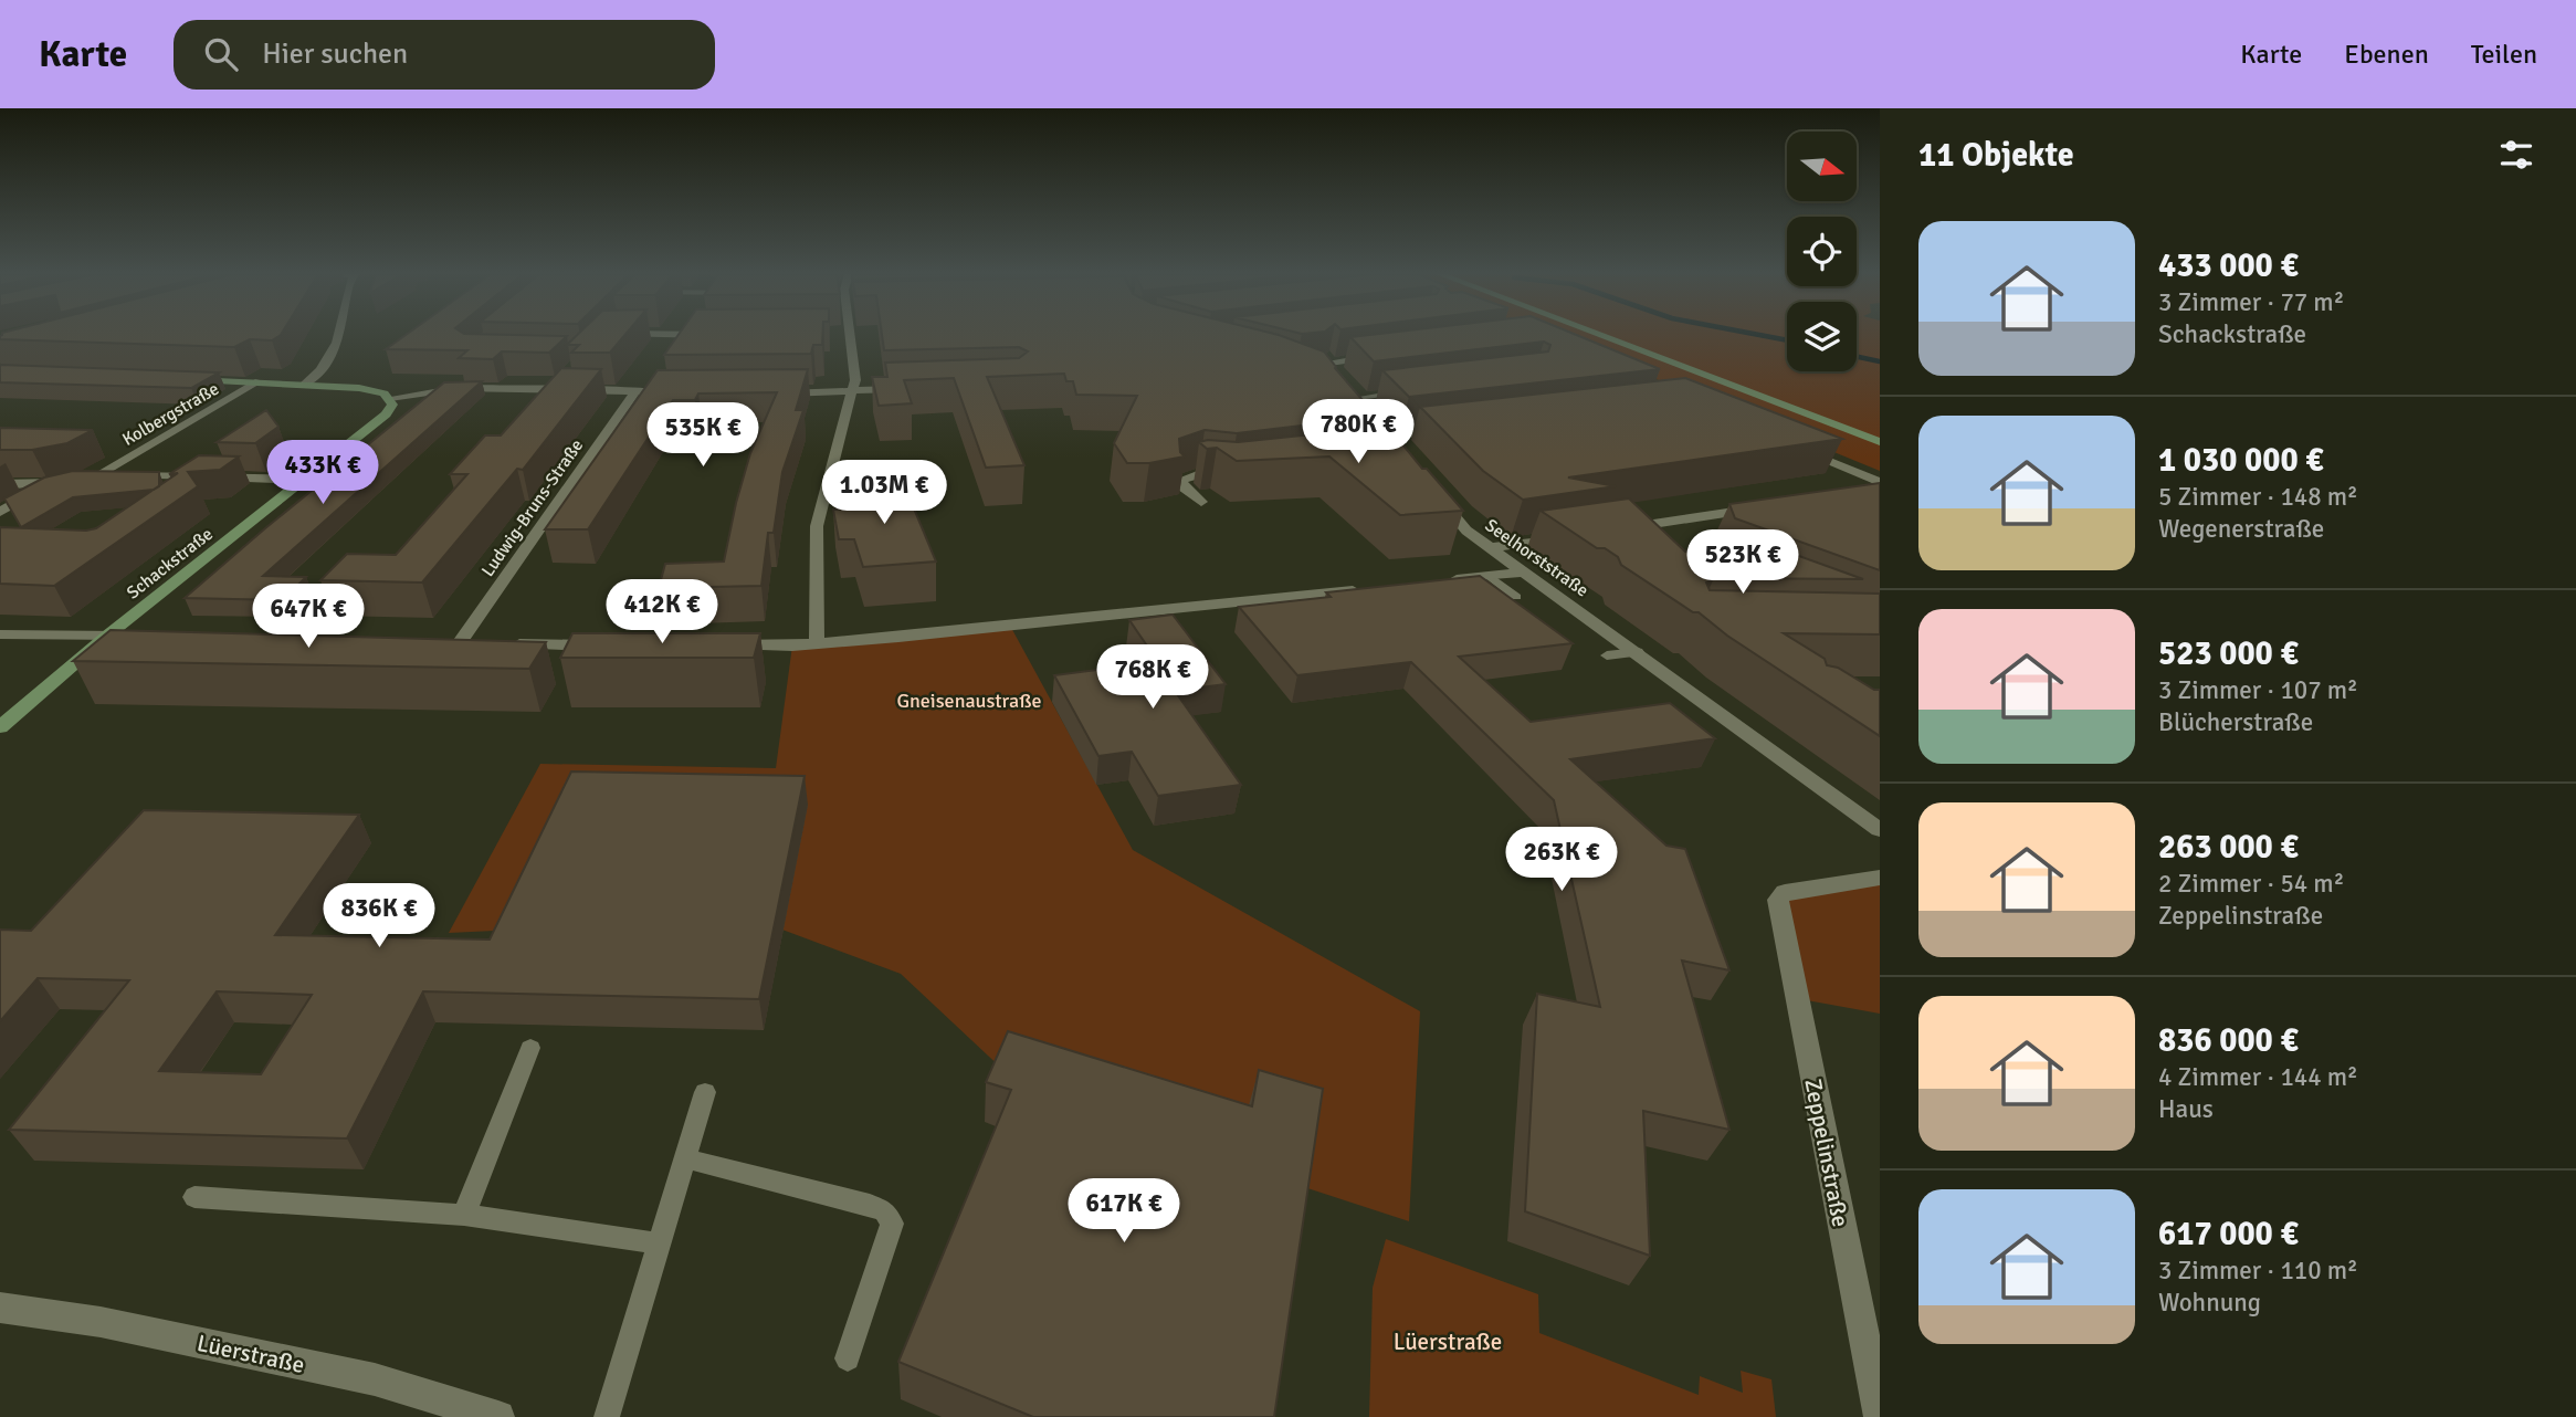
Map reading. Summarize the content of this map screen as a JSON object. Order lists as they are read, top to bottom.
{
  "streets": {
    "street": [
      "Kolbergstraße",
      "Ludwig-Bruns-Straße",
      "Seelhorststraße",
      "Schackstraße",
      "Zeppelinstraße",
      "Lüerstraße"
    ]
  },
  "parks": ["Gneisenaustraße", "Lüerstraße"],
  "north": "right",
  "page": {
    "header": "Karte",
    "search": "Hier suchen",
    "nav": ["Karte", "Ebenen", "Teilen"],
    "heading": "11 Objekte",
    "list": [
      {
        "name": "433 000 €",
        "note": "3 Zimmer · 77 m² · Schackstraße"
      },
      {
        "name": "1 030 000 €",
        "note": "5 Zimmer · 148 m² · Wegenerstraße"
      },
      {
        "name": "523 000 €",
        "note": "3 Zimmer · 107 m² · Blücherstraße"
      },
      {
        "name": "263 000 €",
        "note": "2 Zimmer · 54 m² · Zeppelinstraße"
      },
      {
        "name": "836 000 €",
        "note": "4 Zimmer · 144 m² · Haus"
      },
      {
        "name": "617 000 €",
        "note": "3 Zimmer · 110 m² · Wohnung"
      }
    ],
    "price": [
      "780K €",
      "535K €",
      "433K €",
      "1.03M €",
      "523K €",
      "412K €",
      "647K €",
      "768K €",
      "263K €",
      "836K €",
      "617K €"
    ]
  }
}
